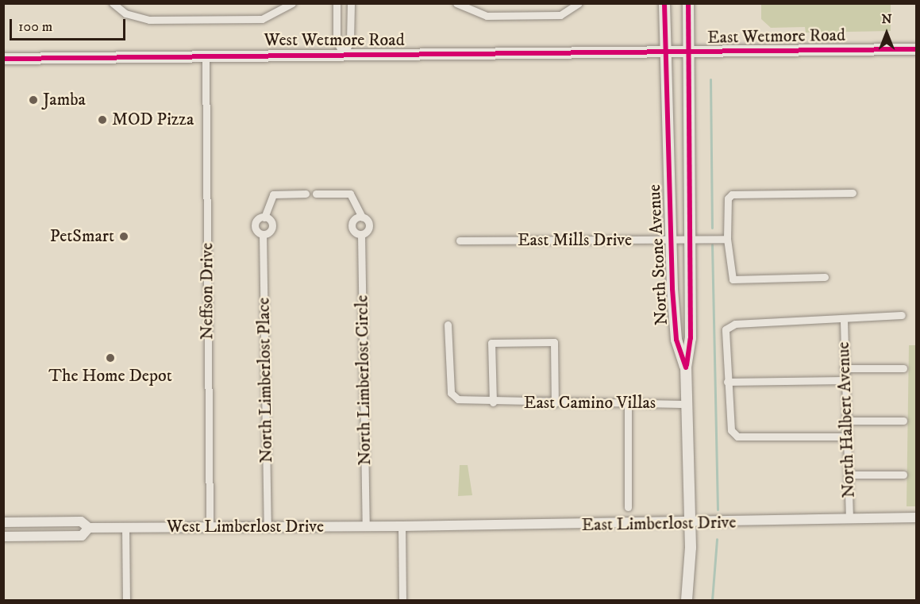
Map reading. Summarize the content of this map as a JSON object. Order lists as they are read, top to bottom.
{
  "streets": {
    "main road": ["East Wetmore Road", "West Wetmore Road", "North Stone Avenue"],
    "street": [
      "East Mills Drive",
      "Neffson Drive",
      "North Limberlost Place",
      "North Limberlost Circle",
      "East Camino Villas",
      "North Halbert Avenue",
      "East Limberlost Drive",
      "West Limberlost Drive"
    ]
  },
  "crossings": [
    ["East Wetmore Road", "West Wetmore Road"],
    ["East Wetmore Road", "North Stone Avenue"],
    ["West Wetmore Road", "North Stone Avenue"],
    ["West Wetmore Road", "Neffson Drive"],
    ["East Mills Drive", "North Stone Avenue"],
    ["North Stone Avenue", "East Camino Villas"],
    ["North Stone Avenue", "East Limberlost Drive"],
    ["Neffson Drive", "West Limberlost Drive"],
    ["North Limberlost Place", "West Limberlost Drive"],
    ["North Limberlost Circle", "West Limberlost Drive"],
    ["North Halbert Avenue", "East Limberlost Drive"],
    ["East Limberlost Drive", "West Limberlost Drive"]
  ],
  "places": [
    "Jamba",
    "MOD Pizza",
    "PetSmart",
    "The Home Depot"
  ],
  "scale_bar": "100 m",
  "north": "top"
}
